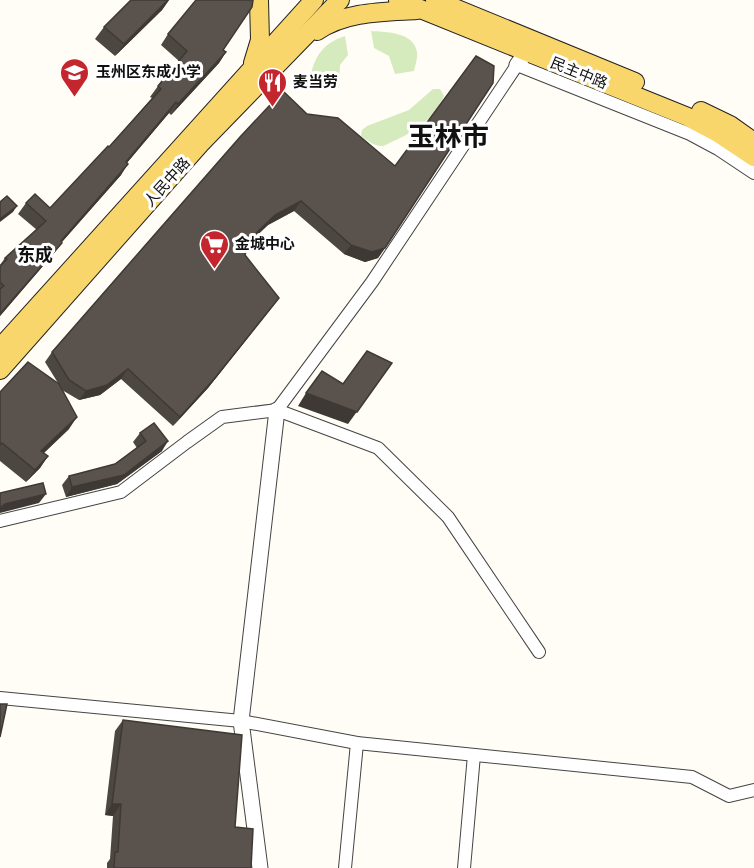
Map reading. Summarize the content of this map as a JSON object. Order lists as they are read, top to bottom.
{
  "streets": {
    "main road": ["民主中路", "人民中路"]
  },
  "districts": ["玉林市", "东成"],
  "places": {
    "school or university": ["玉州区东成小学"],
    "restaurant": ["麦当劳"],
    "supermarket": ["金城中心"]
  }
}
